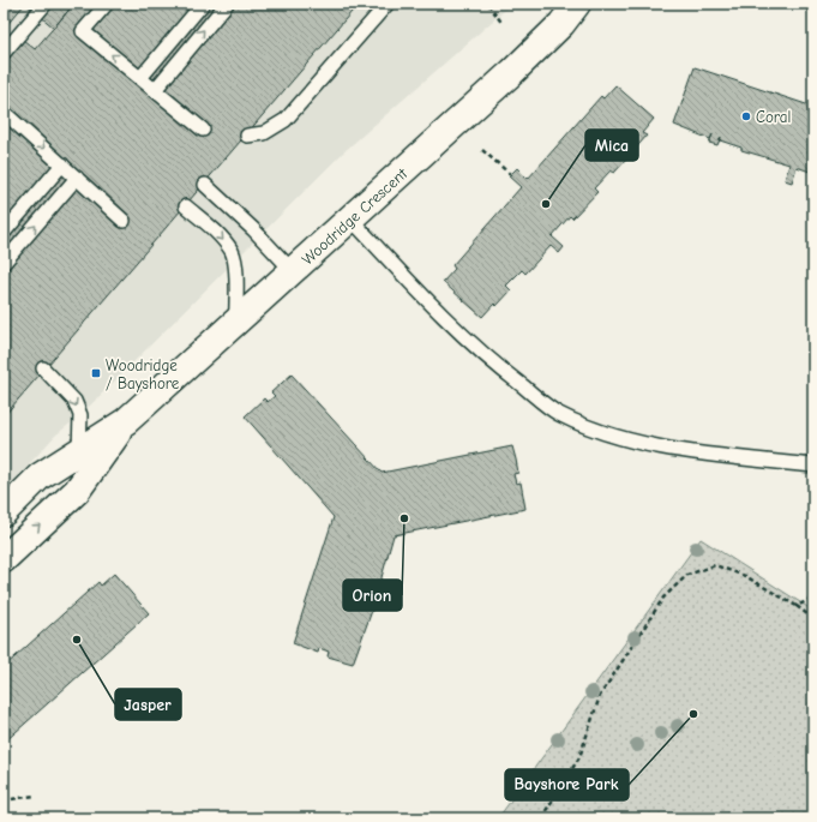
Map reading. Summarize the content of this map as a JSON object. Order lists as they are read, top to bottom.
{
  "streets": {
    "street": ["Woodridge Crescent"]
  },
  "places": {
    "other": [
      "Coral",
      "Mica",
      "Orion",
      "Jasper",
      "Bayshore Park"
    ],
    "transit": ["Woodridge / Bayshore"]
  }
}
